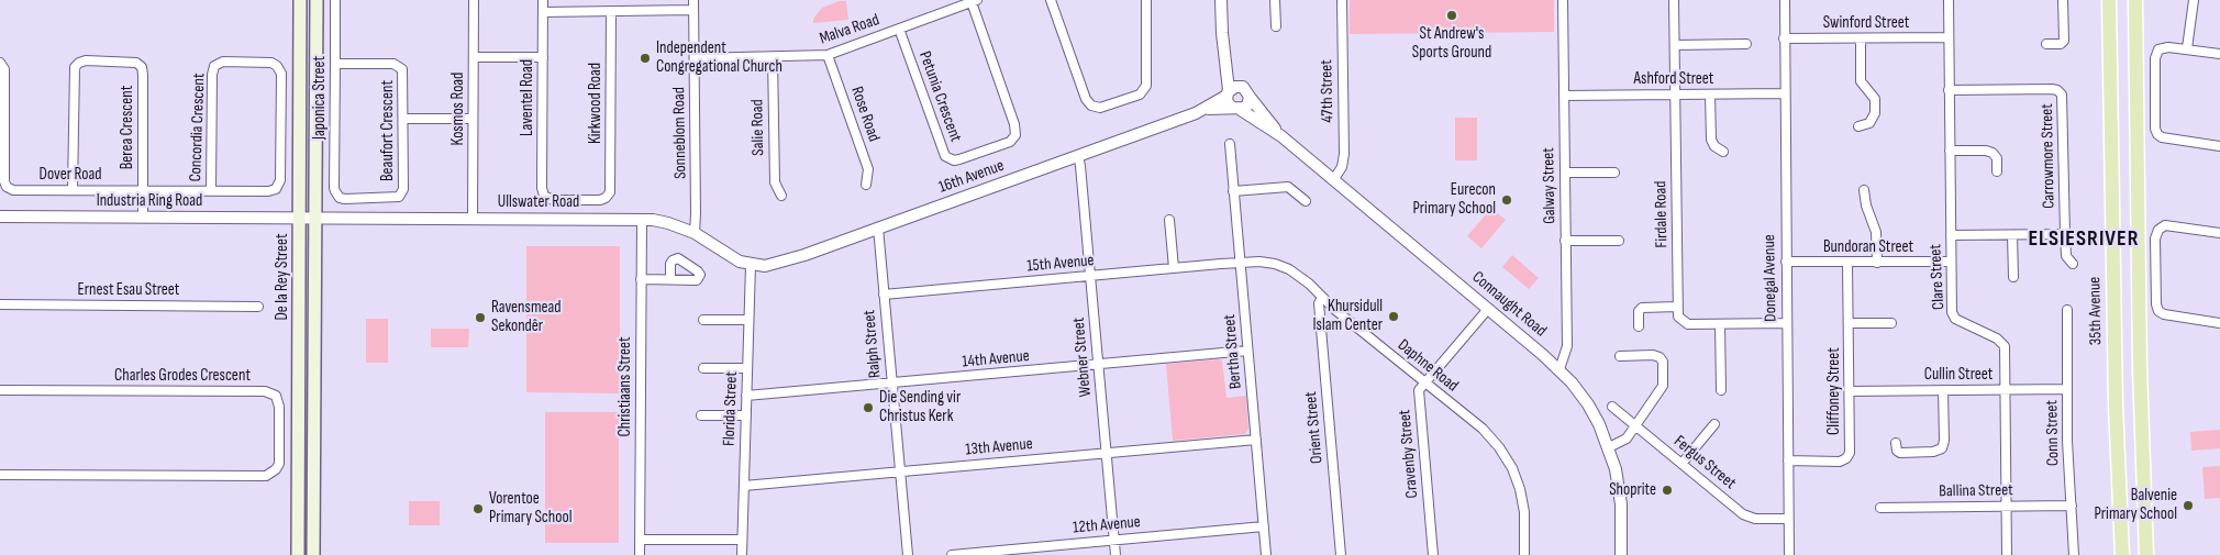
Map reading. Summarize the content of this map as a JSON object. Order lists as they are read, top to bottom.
{
  "streets": {
    "main road": ["De la Rey Street", "35th Avenue"],
    "street": [
      "Swinford Street",
      "Malva Road",
      "Ashford Street",
      "47th Street",
      "Petunia Crescent",
      "Japonica Street",
      "Laventel Road",
      "Kirkwood Road",
      "Kosmos Road",
      "Rose Road",
      "Berea Crescent",
      "Concordia Crescent",
      "Salie Road",
      "Beaufort Crescent",
      "Sonneblom Road",
      "Carrowmore Street",
      "Dover Road",
      "16th Avenue",
      "Galway Street",
      "Industria Ring Road",
      "Ullswater Road",
      "Firdale Road",
      "Bundoran Street",
      "15th Avenue",
      "Clare Street",
      "Donegal Avenue",
      "Ernest Esau Street",
      "Connaught Road",
      "Ralph Street",
      "Bertha Street",
      "Webner Street",
      "14th Avenue",
      "Daphne Road",
      "Cullin Street",
      "Charles Grodes Crescent",
      "Christiaans Street",
      "Cliffoney Street",
      "Florida Street",
      "Orient Street",
      "Conn Street",
      "13th Avenue",
      "Cravenby Street",
      "Fergus Street",
      "Ballina Street",
      "12th Avenue"
    ]
  },
  "crossings": [
    ["Swinford Street", "Clare Street"],
    ["Swinford Street", "Donegal Avenue"],
    ["Malva Road", "Petunia Crescent"],
    ["Malva Road", "Rose Road"],
    ["Malva Road", "Salie Road"],
    ["Malva Road", "Sonneblom Road"],
    ["Ashford Street", "Galway Street"],
    ["Ashford Street", "Firdale Road"],
    ["Ashford Street", "Donegal Avenue"],
    ["47th Street", "Connaught Road"],
    ["Japonica Street", "Beaufort Crescent"],
    ["Laventel Road", "Kirkwood Road"],
    ["Kosmos Road", "Ullswater Road"],
    ["Berea Crescent", "Dover Road"],
    ["Berea Crescent", "Industria Ring Road"],
    ["Concordia Crescent", "Dover Road"],
    ["Sonneblom Road", "Ullswater Road"],
    ["Carrowmore Street", "Clare Street"],
    ["16th Avenue", "Ullswater Road"],
    ["16th Avenue", "Connaught Road"],
    ["16th Avenue", "Ralph Street"],
    ["16th Avenue", "Webner Street"],
    ["16th Avenue", "Florida Street"],
    ["Galway Street", "Connaught Road"],
    ["Industria Ring Road", "Ullswater Road"],
    ["Industria Ring Road", "De la Rey Street"],
    ["Ullswater Road", "De la Rey Street"],
    ["Ullswater Road", "Christiaans Street"],
    ["Ullswater Road", "Florida Street"],
    ["Bundoran Street", "Clare Street"],
    ["Bundoran Street", "Donegal Avenue"],
    ["Bundoran Street", "Cliffoney Street"],
    ["15th Avenue", "Ralph Street"],
    ["15th Avenue", "Bertha Street"],
    ["15th Avenue", "Webner Street"],
    ["15th Avenue", "Daphne Road"],
    ["Clare Street", "Cullin Street"],
    ["Clare Street", "Ballina Street"],
    ["Donegal Avenue", "Cliffoney Street"],
    ["Donegal Avenue", "Fergus Street"],
    ["Ralph Street", "14th Avenue"],
    ["Ralph Street", "13th Avenue"],
    ["Bertha Street", "14th Avenue"],
    ["Bertha Street", "Daphne Road"],
    ["Bertha Street", "13th Avenue"],
    ["Bertha Street", "12th Avenue"],
    ["Webner Street", "14th Avenue"],
    ["Webner Street", "13th Avenue"],
    ["Webner Street", "12th Avenue"],
    ["14th Avenue", "Florida Street"],
    ["Daphne Road", "Orient Street"],
    ["Daphne Road", "Cravenby Street"],
    ["Cullin Street", "Cliffoney Street"],
    ["Cullin Street", "Conn Street"],
    ["Florida Street", "13th Avenue"],
    ["Conn Street", "Ballina Street"]
  ],
  "districts": ["ELSIESRIVER"],
  "places": [
    "St Andrew's Sports Ground",
    "Independent Congregational Church",
    "Eurecon Primary School",
    "Khursidull Islam Center",
    "Ravensmead Sekondêr",
    "Die Sending vir Christus Kerk",
    "Shoprite",
    "Balvenie Primary School",
    "Vorentoe Primary School"
  ]
}
